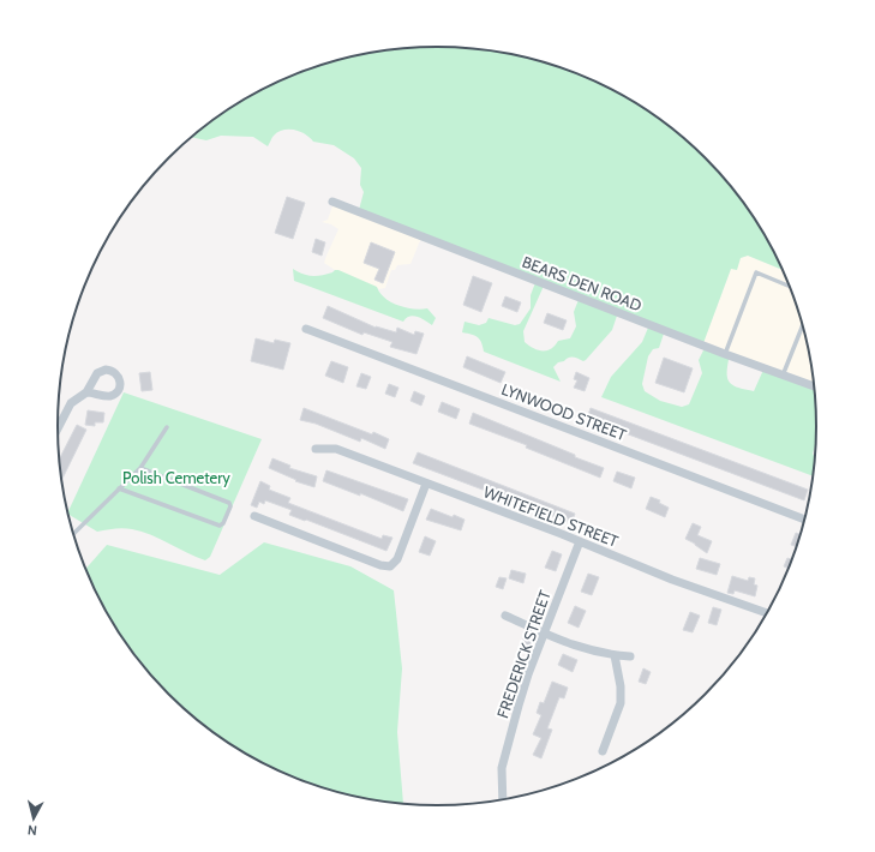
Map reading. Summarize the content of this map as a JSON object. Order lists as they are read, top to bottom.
{
  "streets": {
    "street": [
      "BEARS DEN ROAD",
      "LYNWOOD STREET",
      "WHITEFIELD STREET",
      "FREDERICK STREET"
    ]
  },
  "crossings": [
    ["WHITEFIELD STREET", "FREDERICK STREET"]
  ],
  "parks": ["Polish Cemetery"],
  "north": "bottom"
}
